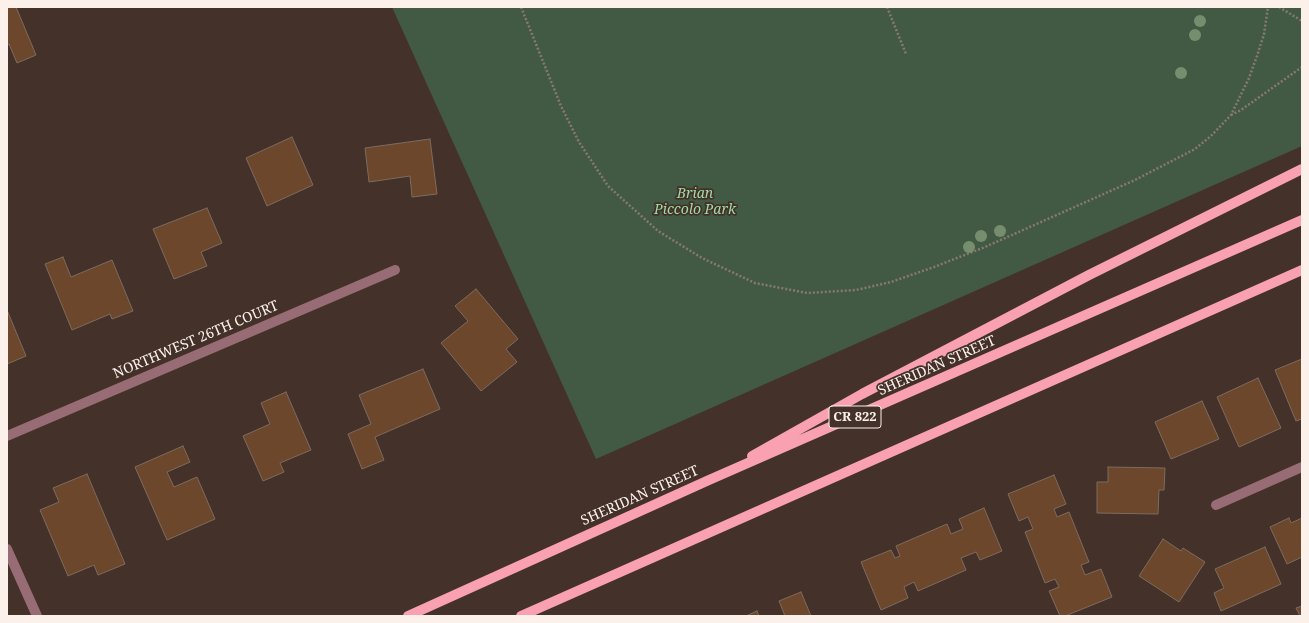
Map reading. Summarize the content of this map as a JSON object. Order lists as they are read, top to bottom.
{
  "streets": {
    "main road": ["SHERIDAN STREET", "CR 822"],
    "street": ["NORTHWEST 26TH COURT"]
  },
  "parks": ["Brian Piccolo Park"]
}
